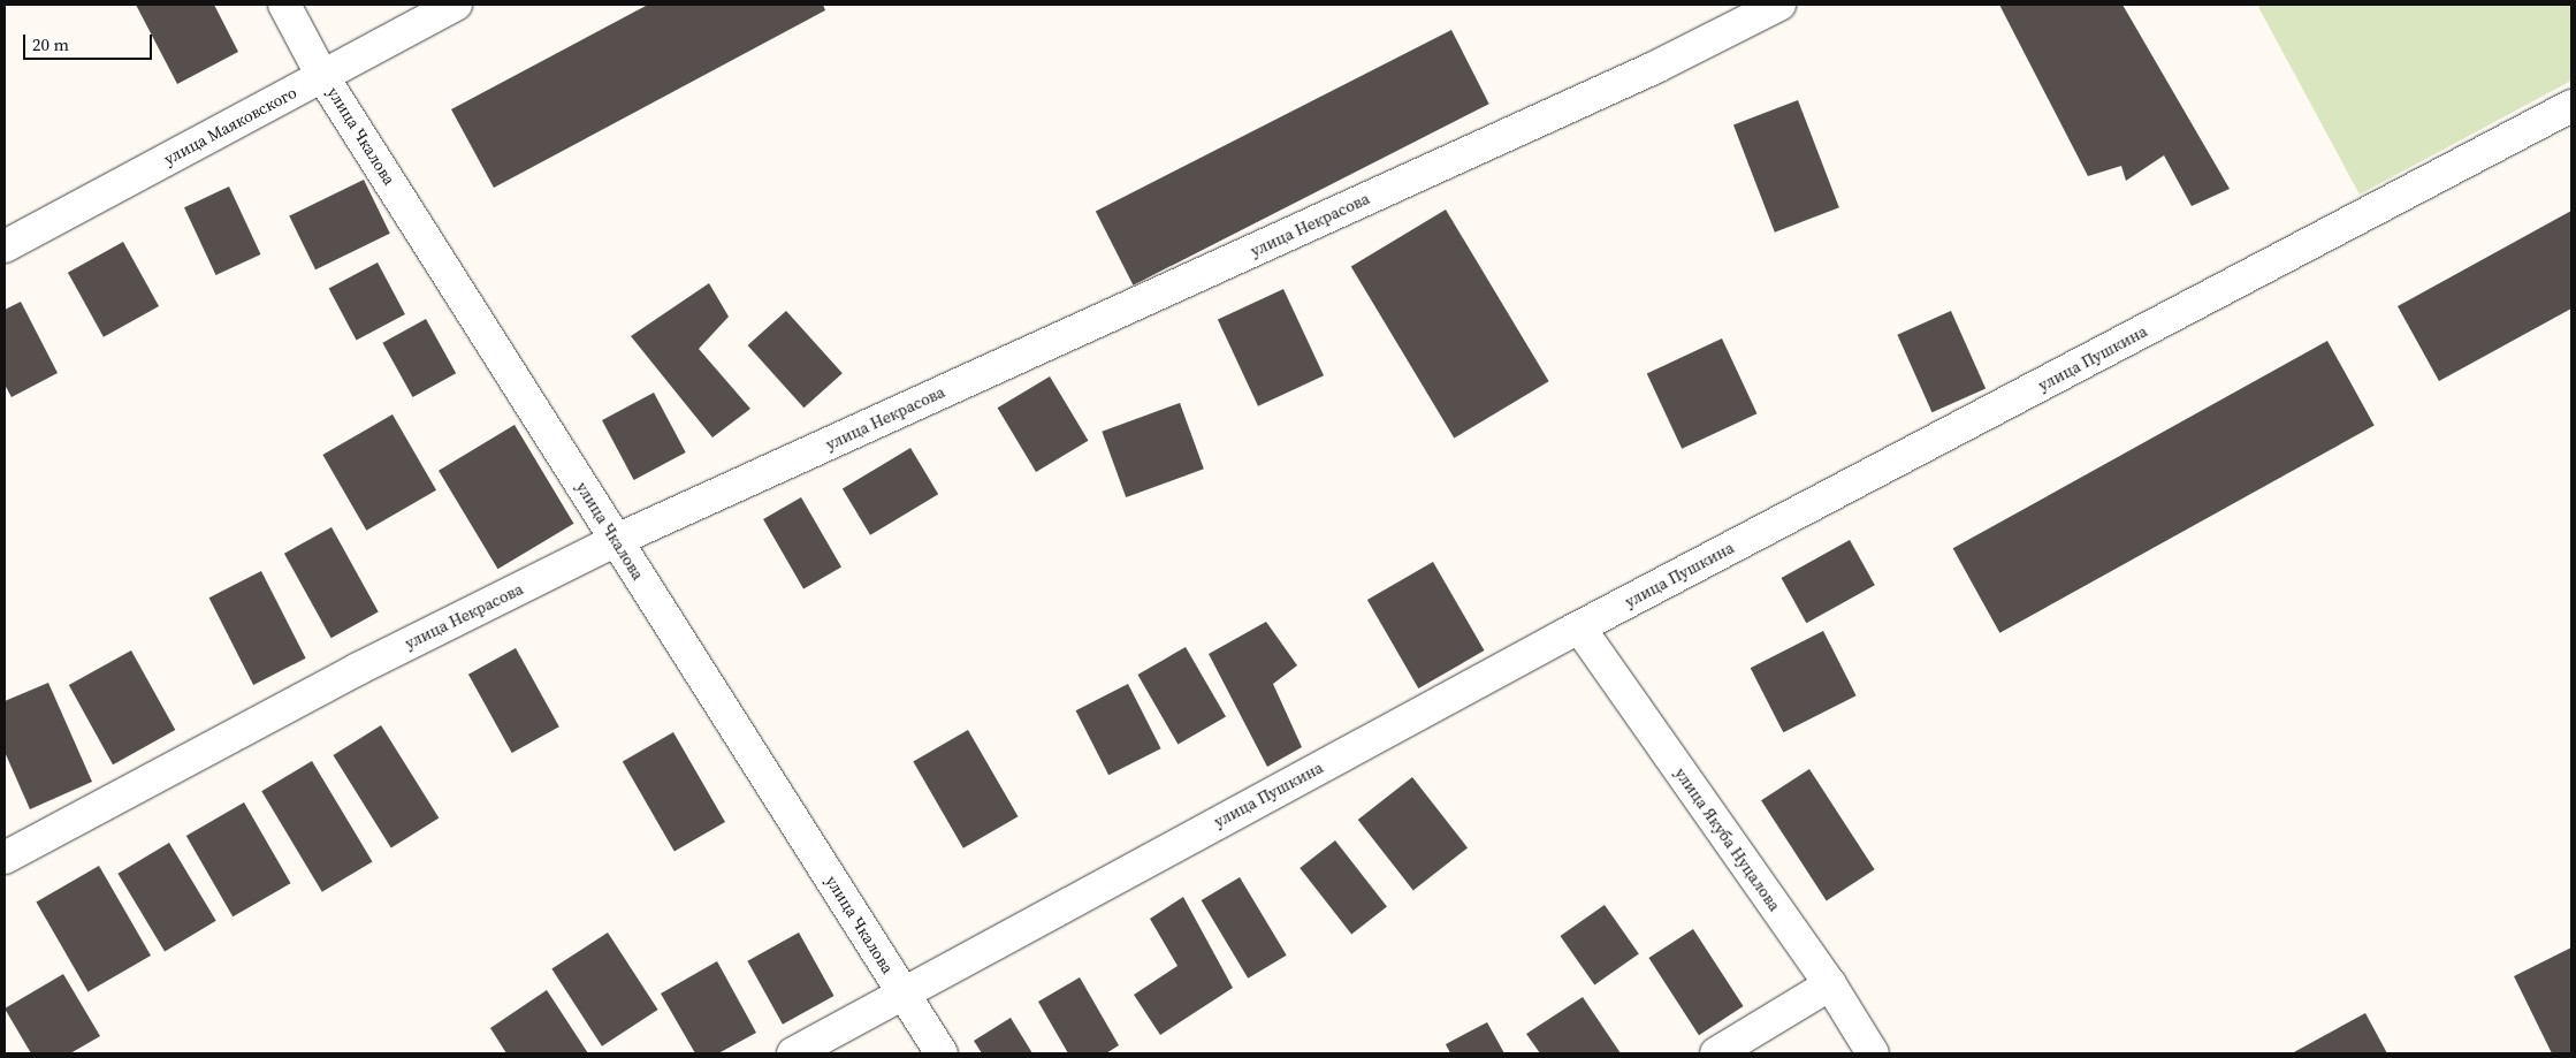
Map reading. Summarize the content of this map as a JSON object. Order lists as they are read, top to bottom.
{
  "streets": {
    "street": [
      "улица Маяковского",
      "улица Чкалова",
      "улица Некрасова",
      "улица Пушкина",
      "улица Якуба Нуцалова"
    ]
  },
  "crossings": [
    ["улица Маяковского", "улица Чкалова"],
    ["улица Чкалова", "улица Некрасова"],
    ["улица Чкалова", "улица Пушкина"],
    ["улица Пушкина", "улица Якуба Нуцалова"]
  ],
  "scale_bar": "20 m"
}
